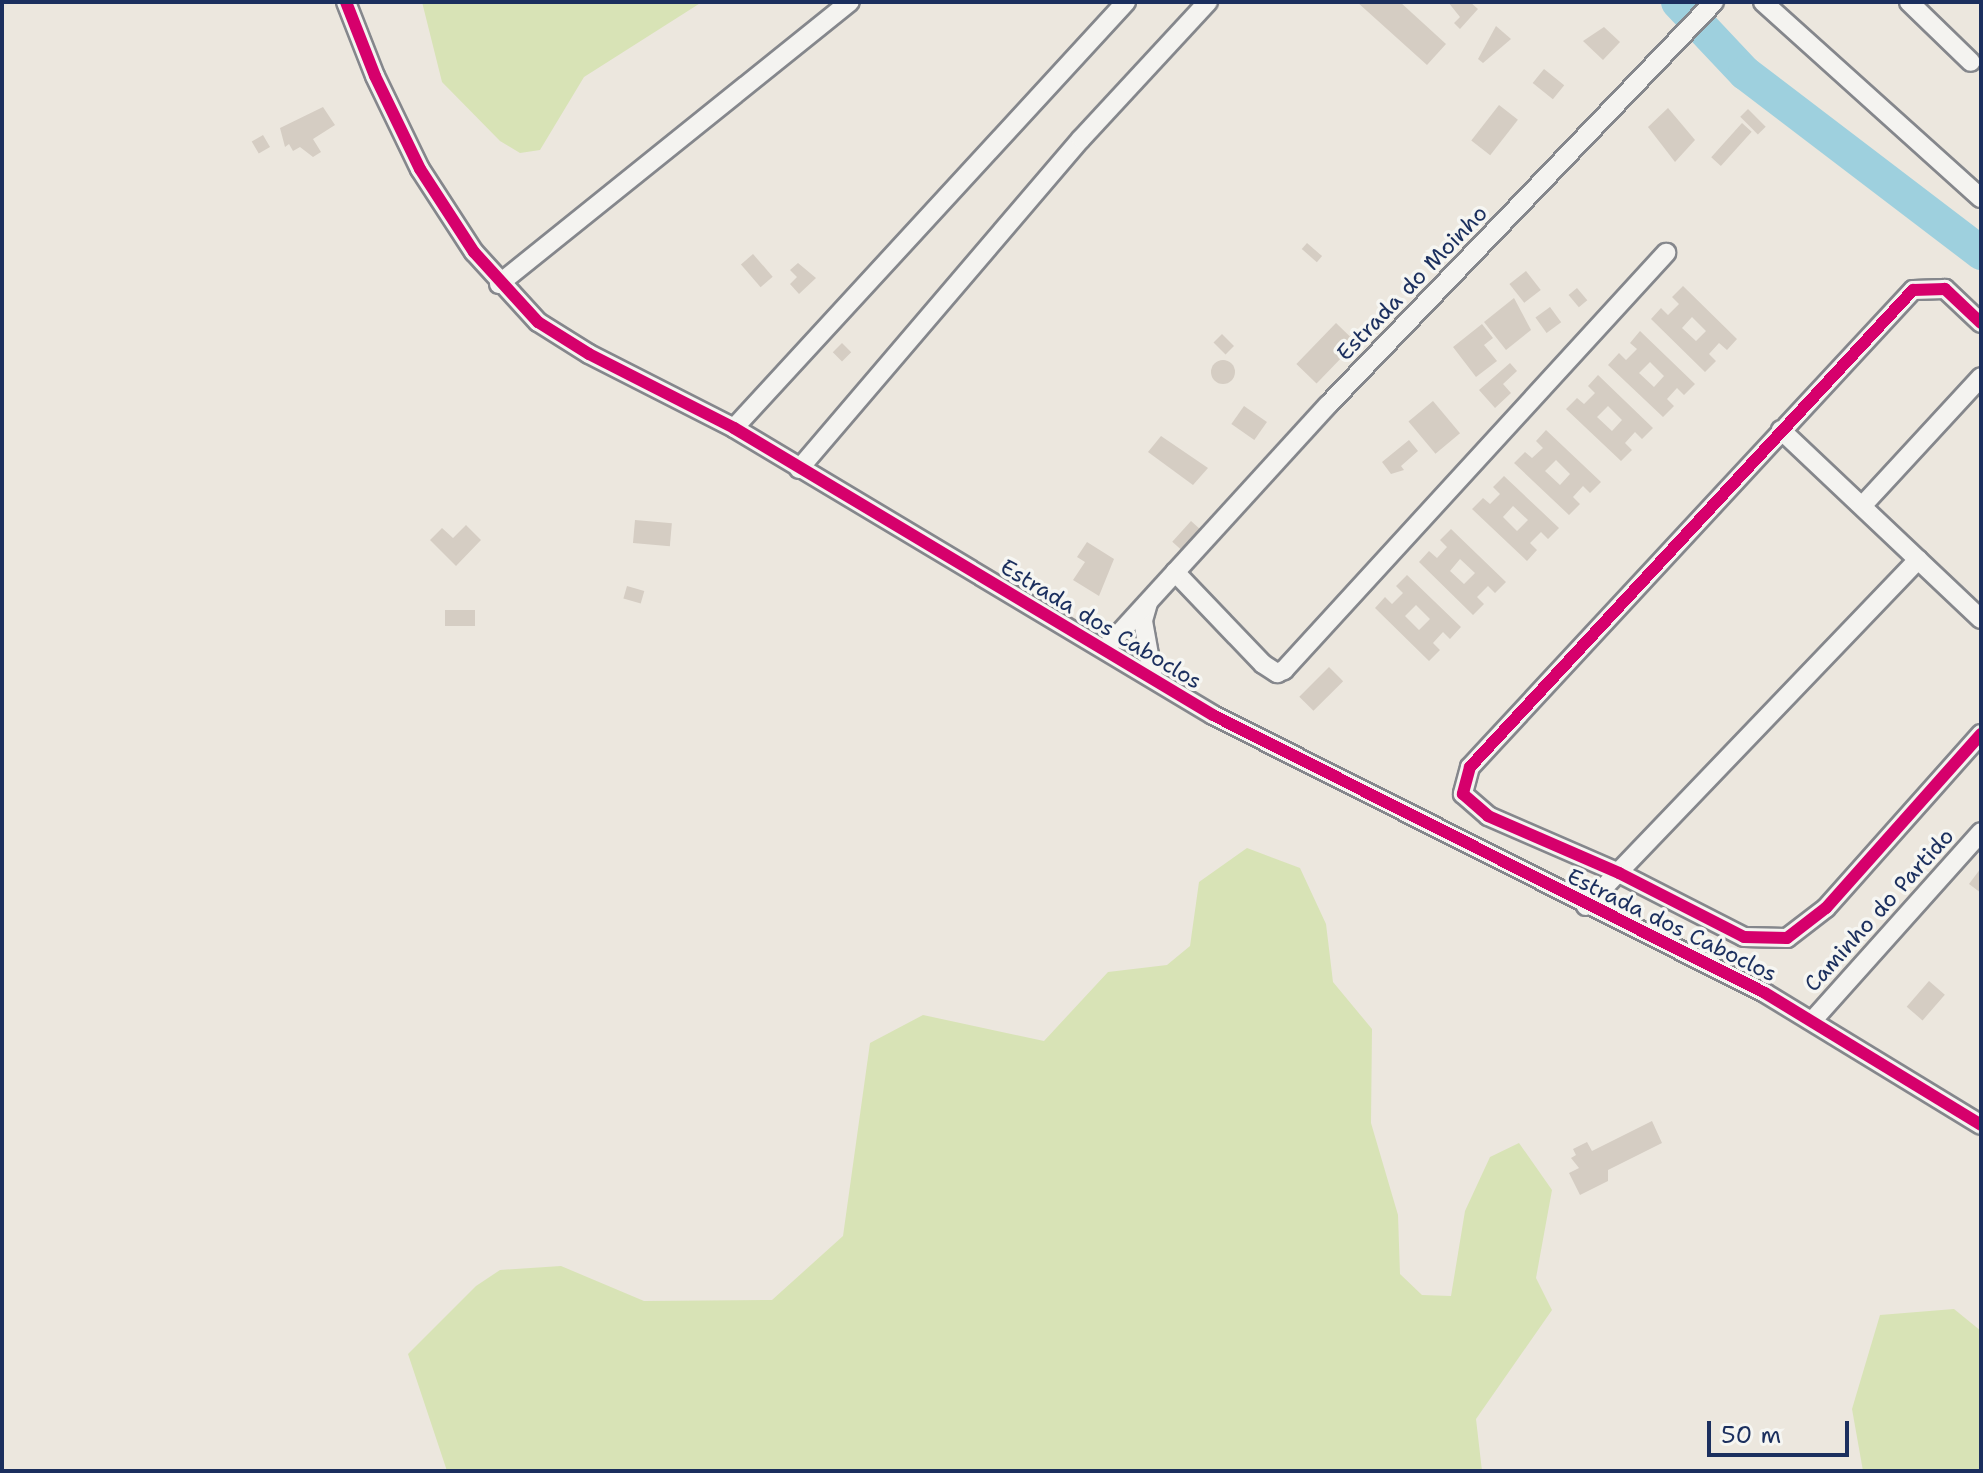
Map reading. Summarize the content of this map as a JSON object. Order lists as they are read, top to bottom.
{
  "streets": {
    "street": ["Estrada do Moinho", "Estrada dos Caboclos", "Caminho do Partido"]
  },
  "crossings": [
    ["Estrada do Moinho", "Estrada dos Caboclos"],
    ["Estrada dos Caboclos", "Caminho do Partido"]
  ],
  "scale_bar": "50 m"
}
